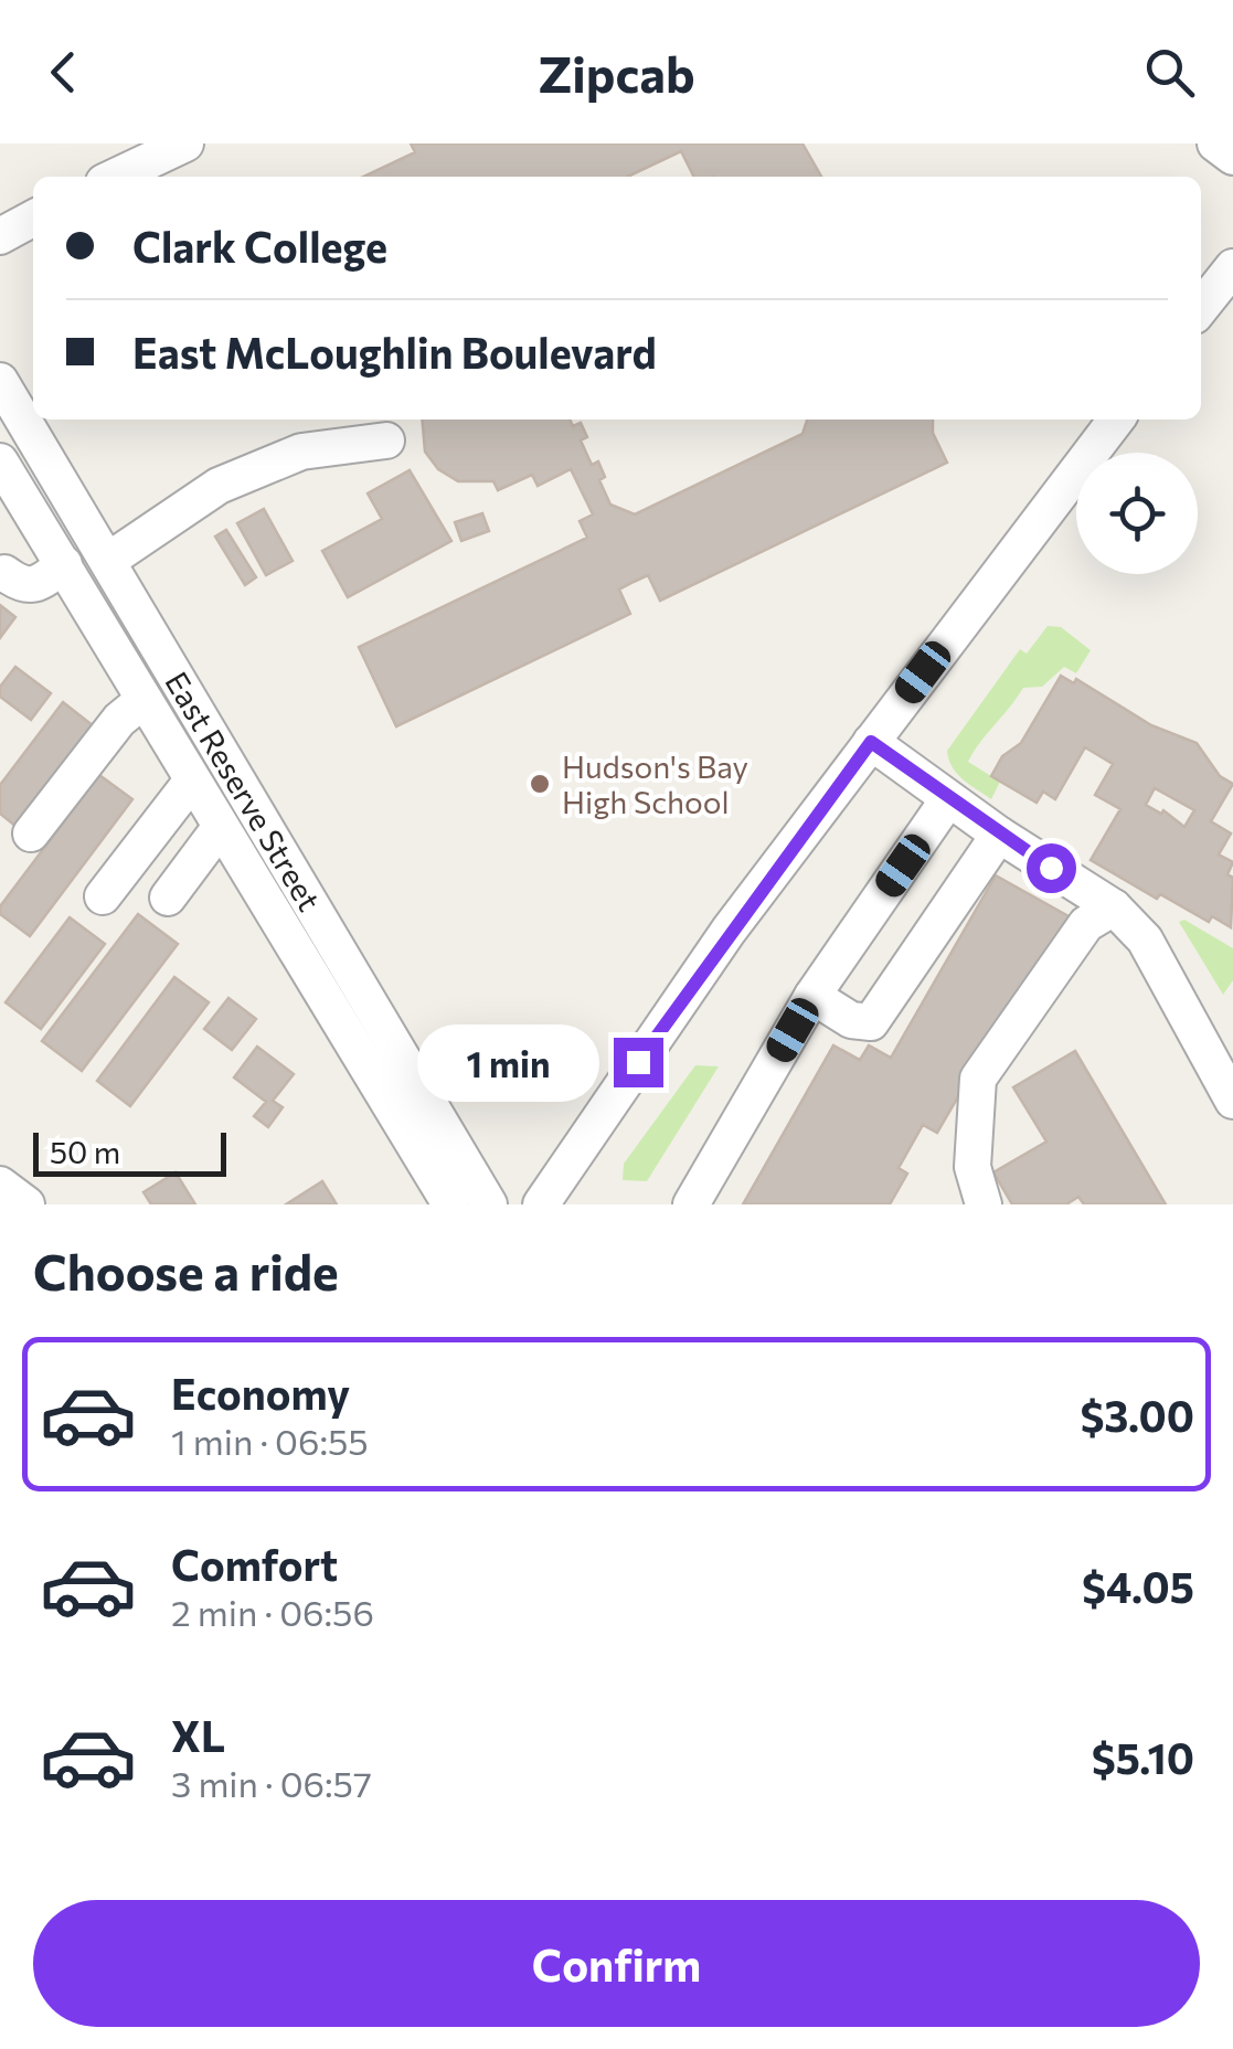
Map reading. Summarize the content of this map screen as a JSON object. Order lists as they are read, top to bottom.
{
  "streets": {
    "street": ["East Reserve Street"]
  },
  "places": ["Hudson's Bay High School"],
  "scale_bar": "50 m",
  "page": {
    "header": "Zipcab",
    "banner": ["Clark College", "East McLoughlin Boulevard"],
    "bubble": "1 min",
    "scale": "50 m",
    "heading": "Choose a ride",
    "list": [
      {
        "name": "Economy",
        "note": "1 min · 06:55",
        "value": "$3.00"
      },
      {
        "name": "Comfort",
        "note": "2 min · 06:56",
        "value": "$4.05"
      },
      {
        "name": "XL",
        "note": "3 min · 06:57",
        "value": "$5.10"
      }
    ],
    "buttons": "Confirm"
  }
}
